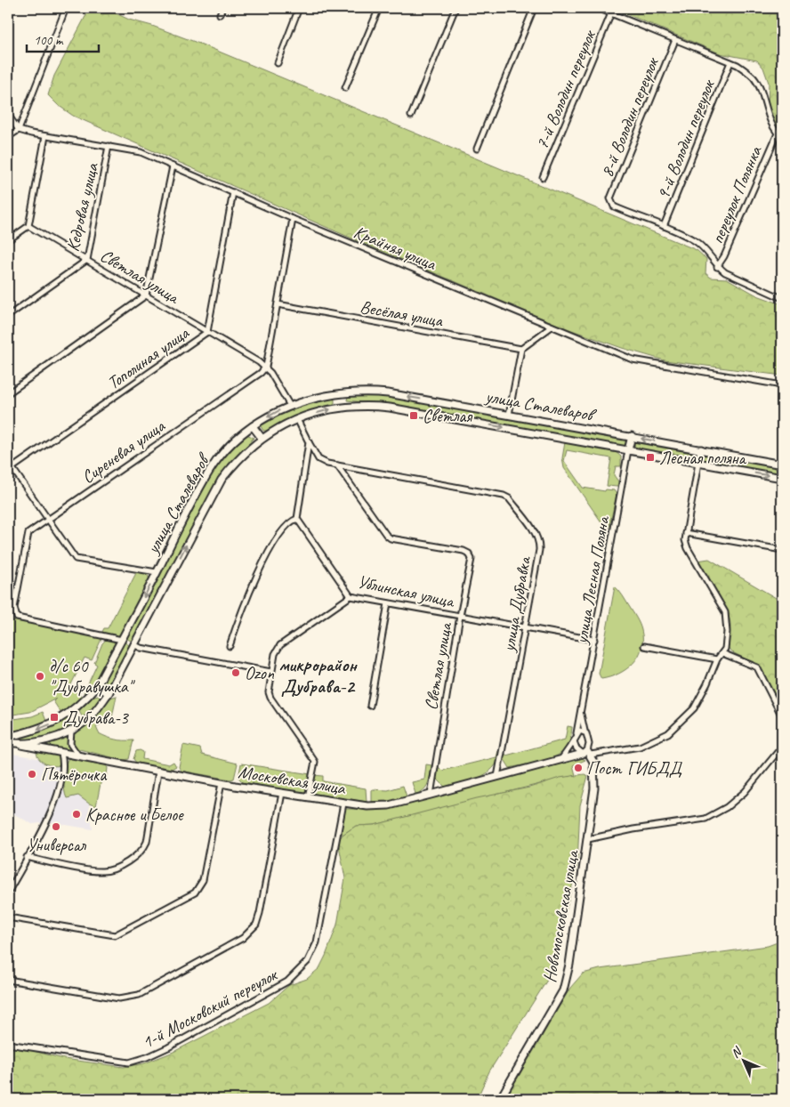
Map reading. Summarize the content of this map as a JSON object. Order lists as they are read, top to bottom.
{
  "streets": {
    "main road": ["улица Сталеваров", "Московская улица", "Новомосковская улица"],
    "street": [
      "7-й Володин переулок",
      "8-й Володин переулок",
      "9-й Володин переулок",
      "переулок Полянка",
      "Кедровая улица",
      "Крайняя улица",
      "Светлая улица",
      "Весёлая улица",
      "Тополиная улица",
      "Сиреневая улица",
      "улица Лесная Поляна",
      "Ублинская улица",
      "улица Дубравка",
      "1-й Московский переулок"
    ]
  },
  "crossings": [
    ["8-й Володин переулок", "9-й Володин переулок"],
    ["Кедровая улица", "Крайняя улица"],
    ["Кедровая улица", "Светлая улица"],
    ["Крайняя улица", "Тополиная улица"],
    ["Светлая улица", "Тополиная улица"],
    ["Светлая улица", "улица Сталеваров"],
    ["Светлая улица", "Сиреневая улица"],
    ["Светлая улица", "Ублинская улица"],
    ["Светлая улица", "улица Дубравка"],
    ["Светлая улица", "Московская улица"],
    ["улица Сталеваров", "Сиреневая улица"],
    ["улица Сталеваров", "улица Лесная Поляна"],
    ["улица Сталеваров", "Московская улица"],
    ["улица Лесная Поляна", "Ублинская улица"],
    ["улица Лесная Поляна", "Московская улица"],
    ["улица Лесная Поляна", "Новомосковская улица"],
    ["Ублинская улица", "улица Дубравка"],
    ["улица Дубравка", "Московская улица"],
    ["Московская улица", "Новомосковская улица"],
    ["Московская улица", "1-й Московский переулок"]
  ],
  "districts": ["микрорайон Дубрава-2"],
  "places": {
    "transit": ["Светлая", "Лесная поляна", "Дубрава-3"],
    "other": [
      "Ozon",
      "д/с 60 \"Дубравушка\"",
      "Пост ГИБДД",
      "Пятёрочка",
      "Красное и Белое",
      "Универсал"
    ]
  },
  "scale_bar": "100 m",
  "north": "top left"
}
